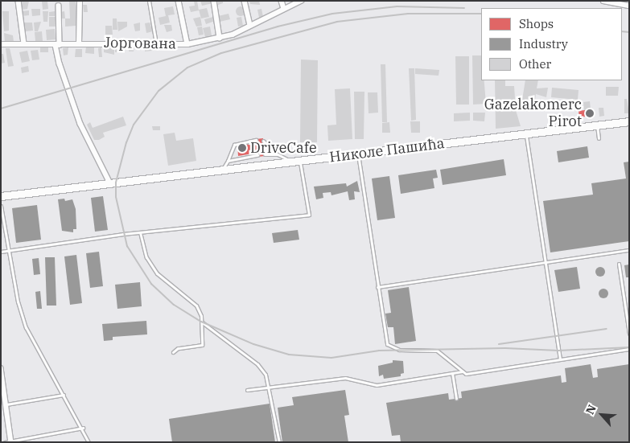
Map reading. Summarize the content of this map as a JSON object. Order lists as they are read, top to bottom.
{
  "streets": {
    "main road": ["Николе Пашића"],
    "street": ["Јоргована"]
  },
  "places": ["Gazelakomerc Pirot", "DriveCafe"],
  "legend": ["Shops", "Industry", "Other"],
  "north": "top left"
}
